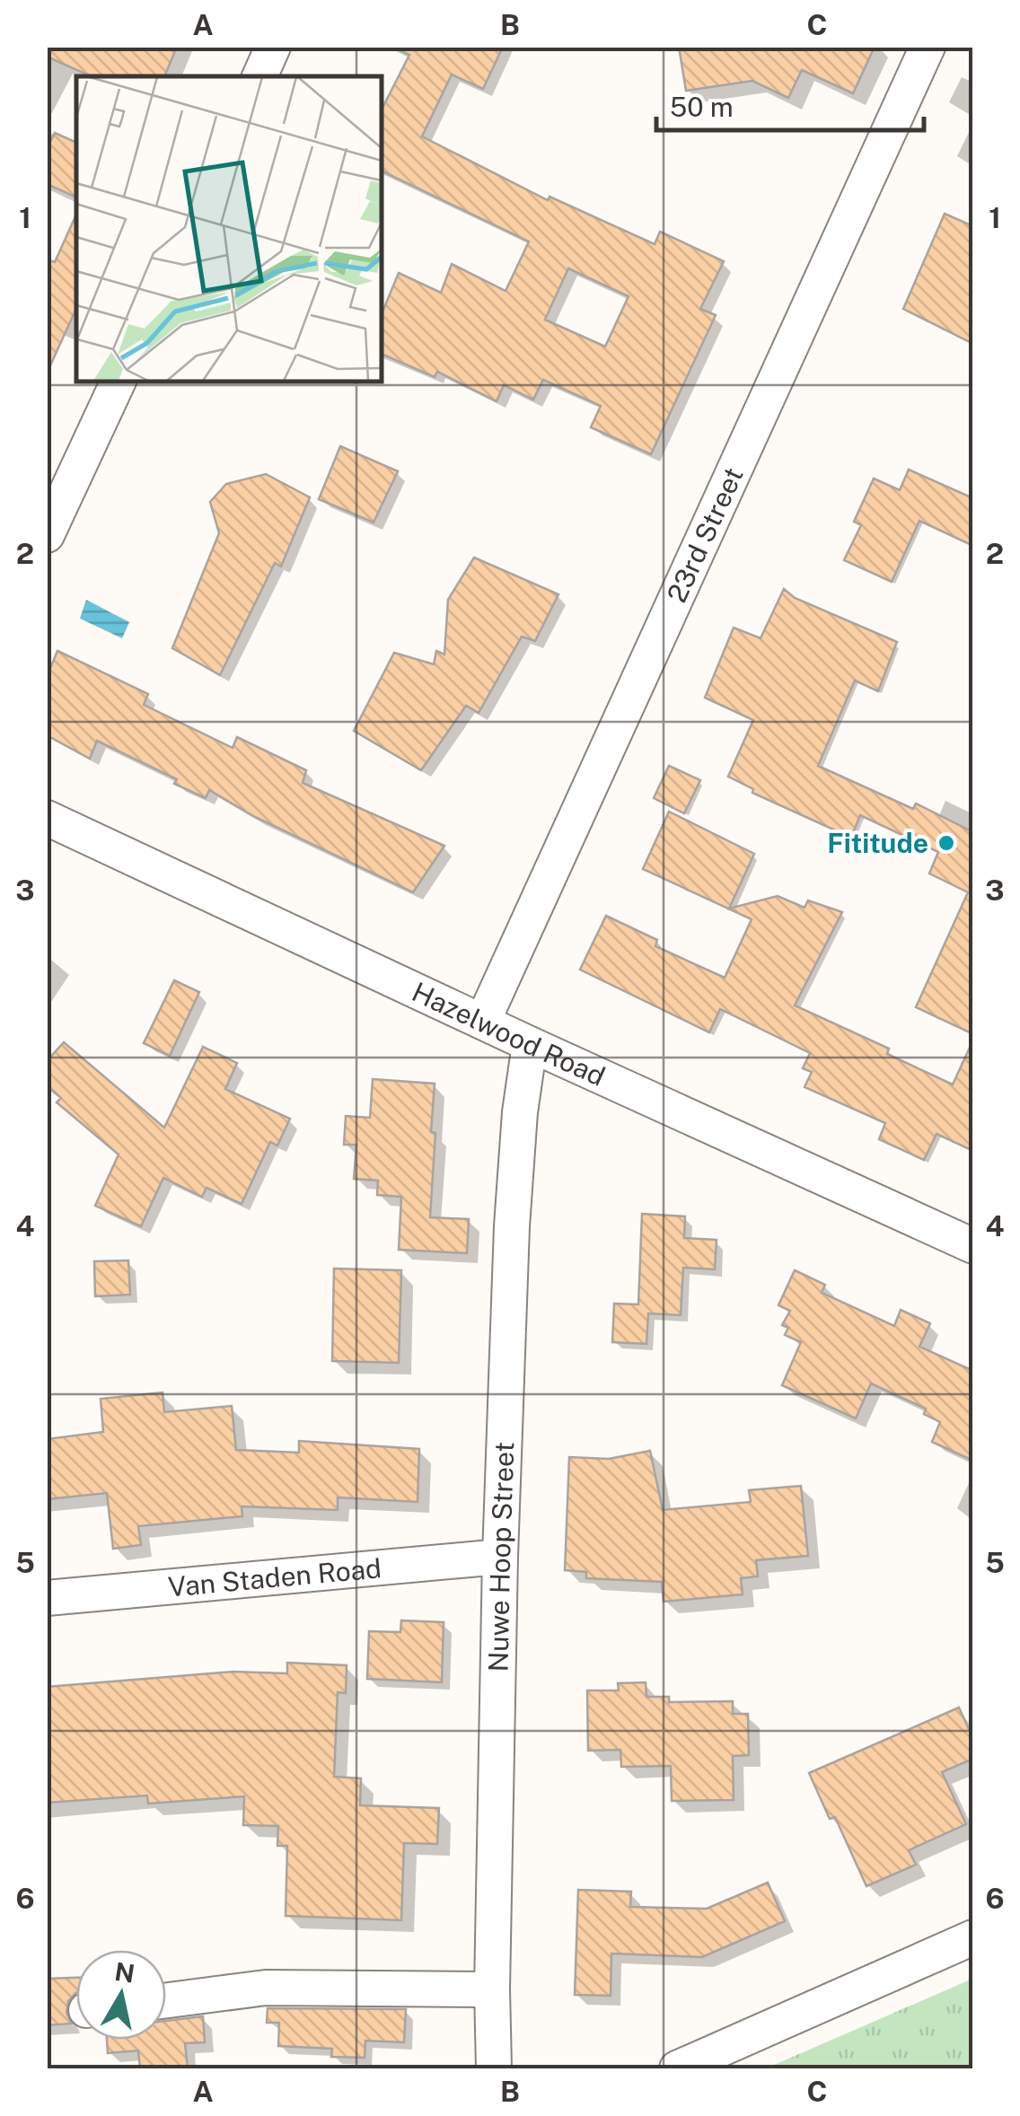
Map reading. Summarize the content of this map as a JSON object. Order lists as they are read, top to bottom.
{
  "streets": {
    "street": [
      "23rd Street",
      "Hazelwood Road",
      "Nuwe Hoop Street",
      "Van Staden Road"
    ]
  },
  "crossings": [
    ["23rd Street", "Hazelwood Road"],
    ["Hazelwood Road", "Nuwe Hoop Street"],
    ["Nuwe Hoop Street", "Van Staden Road"]
  ],
  "places": ["Fititude"],
  "scale_bar": "50 m",
  "north": "top",
  "grid": {
    "columns": ["A", "B", "C"],
    "rows": [
      "1",
      "2",
      "3",
      "4",
      "5",
      "6"
    ]
  }
}
